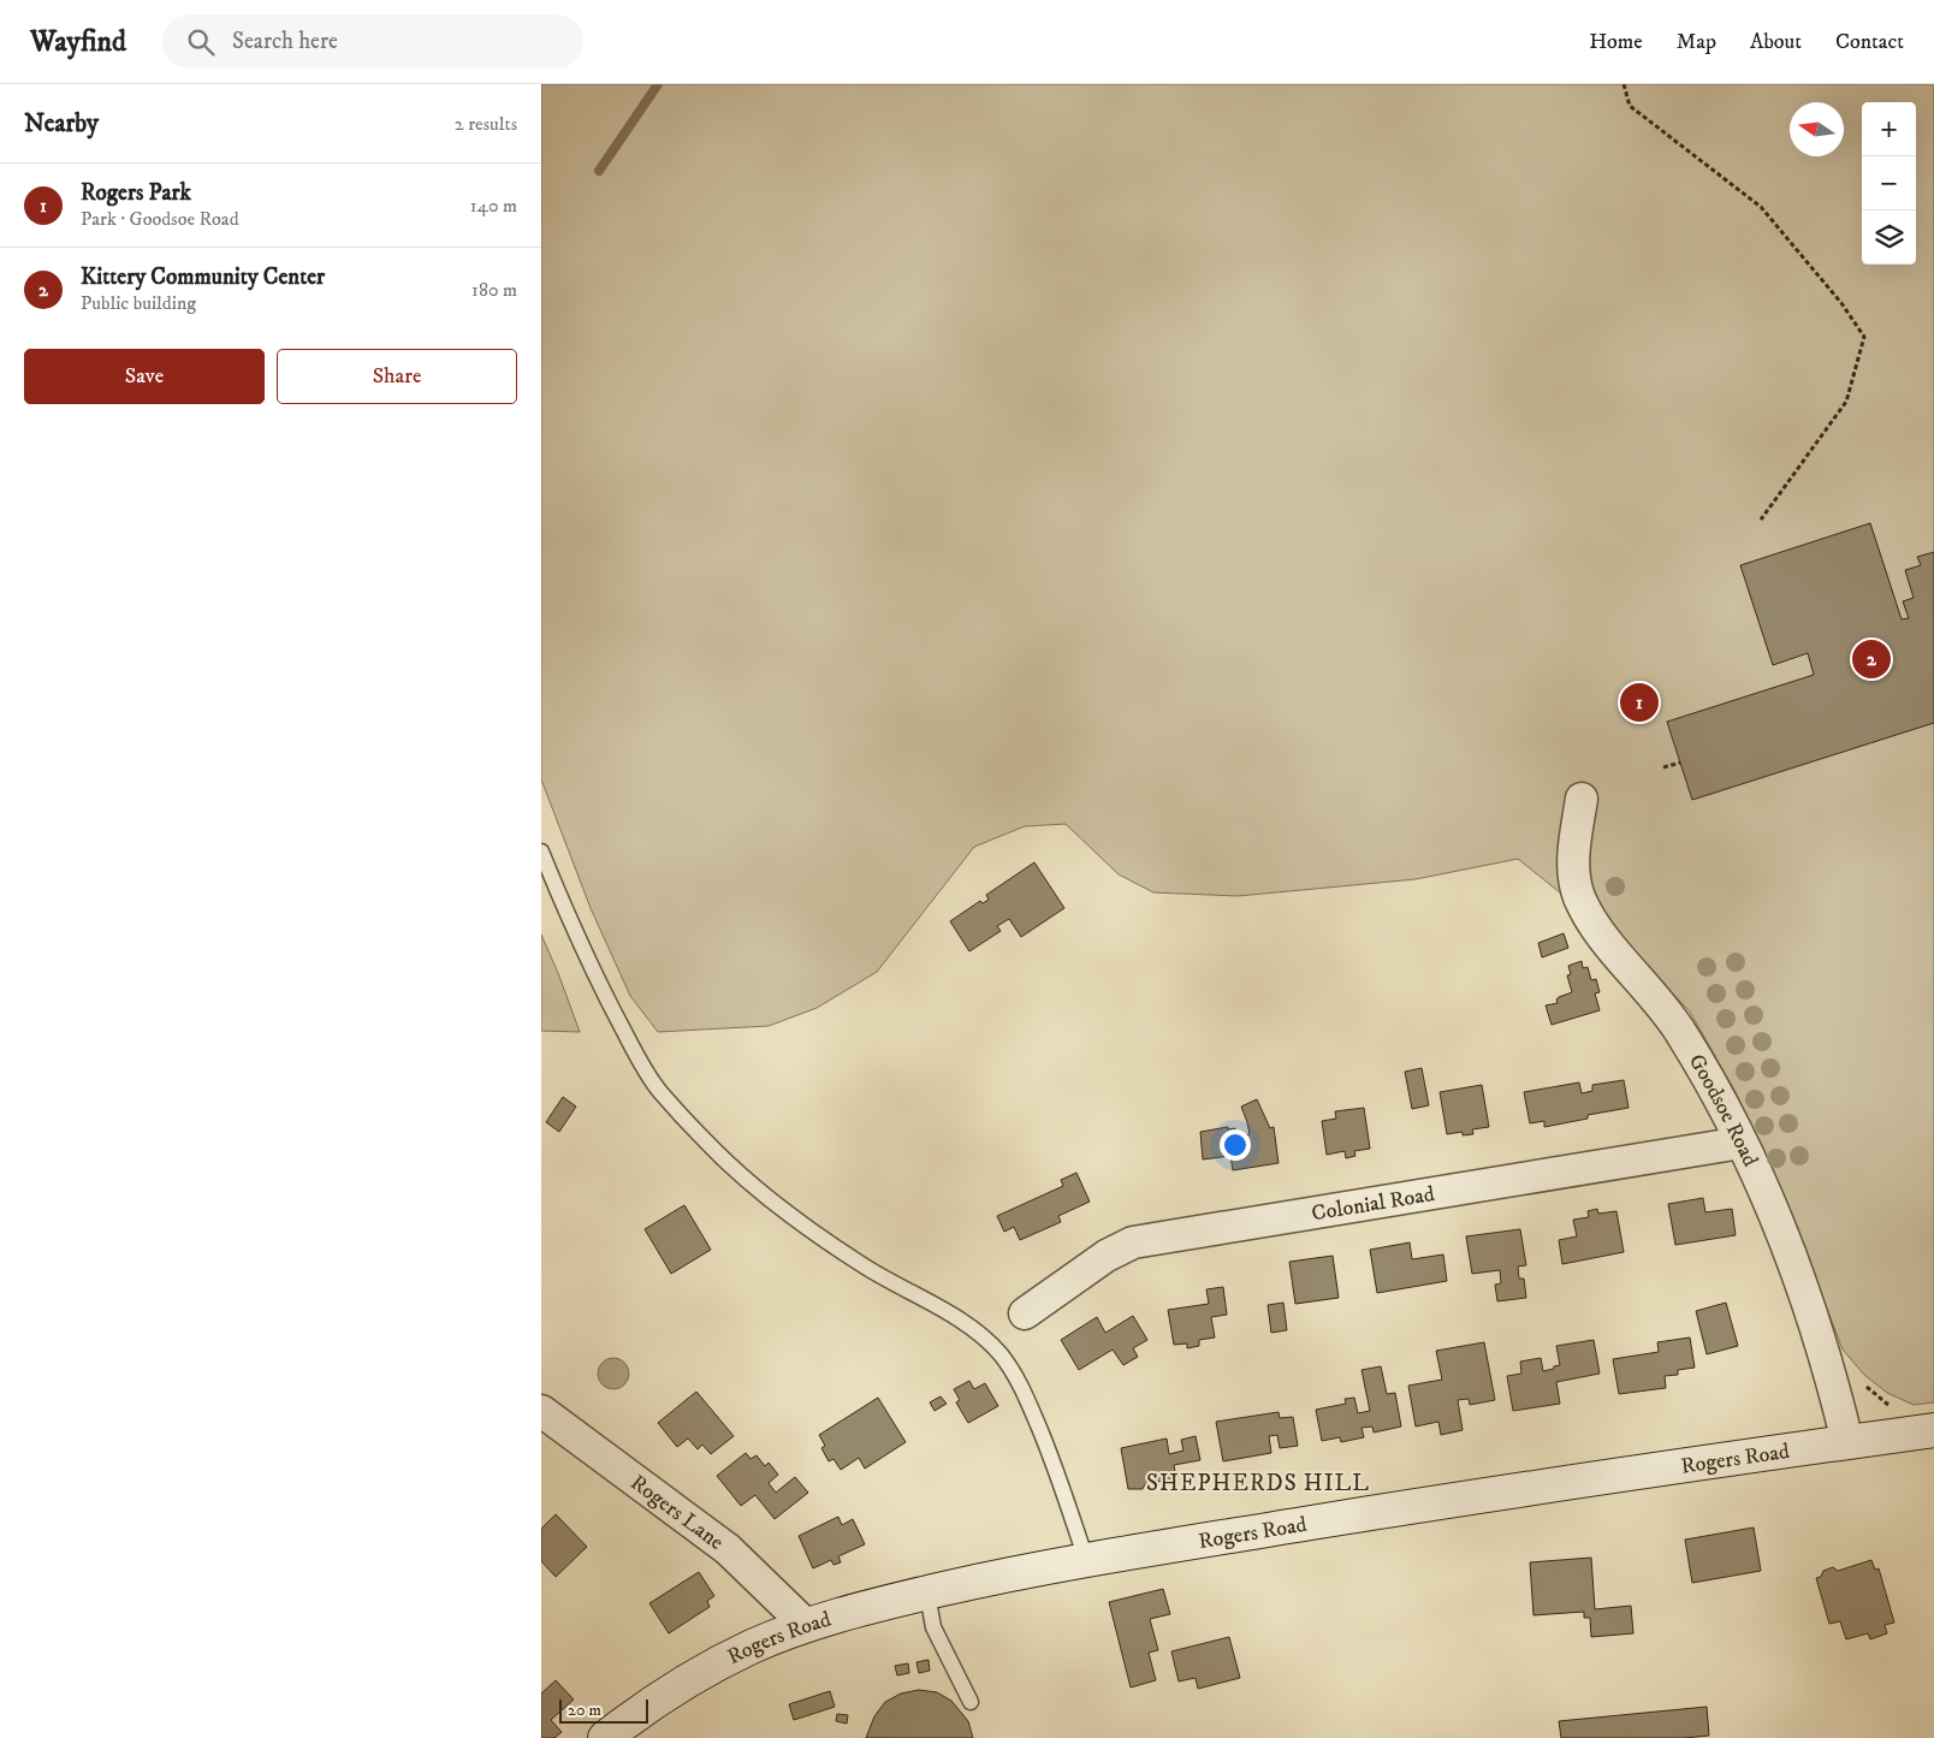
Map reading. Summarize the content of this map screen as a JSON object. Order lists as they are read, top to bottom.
{
  "streets": {
    "main road": ["Rogers Road"],
    "street": ["Goodsoe Road", "Colonial Road", "Rogers Lane"]
  },
  "crossings": [
    ["Goodsoe Road", "Colonial Road"],
    ["Goodsoe Road", "Rogers Road"],
    ["Rogers Road", "Rogers Lane"]
  ],
  "districts": ["SHEPHERDS HILL"],
  "scale_bar": "20 m",
  "north": "left",
  "page": {
    "header": "Wayfind",
    "search": "Search here",
    "nav": [
      "Home",
      "Map",
      "About",
      "Contact"
    ],
    "heading": ["Nearby", "2 results"],
    "map_buttons": ["+", "−"],
    "list": [
      {
        "mark": "1",
        "name": "Rogers Park",
        "note": "Park · Goodsoe Road",
        "value": "140 m"
      },
      {
        "mark": "2",
        "name": "Kittery Community Center",
        "note": "Public building",
        "value": "180 m"
      }
    ],
    "buttons": ["Save", "Share"],
    "pins": ["2", "1"],
    "scale": "20 m"
  }
}
